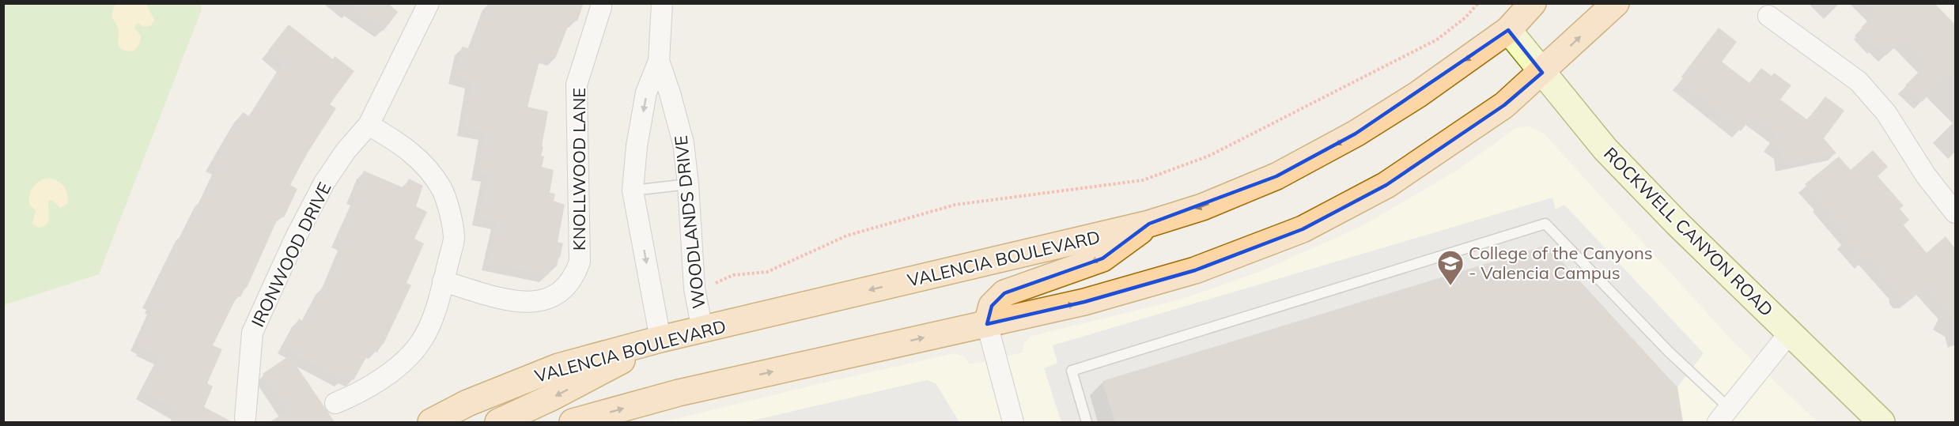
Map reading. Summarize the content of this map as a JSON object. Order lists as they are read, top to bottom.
{
  "streets": {
    "main road": ["VALENCIA BOULEVARD"],
    "street": [
      "KNOLLWOOD LANE",
      "WOODLANDS DRIVE",
      "ROCKWELL CANYON ROAD",
      "IRONWOOD DRIVE"
    ]
  },
  "crossings": [
    ["WOODLANDS DRIVE", "VALENCIA BOULEVARD"],
    ["ROCKWELL CANYON ROAD", "VALENCIA BOULEVARD"]
  ],
  "places": {
    "school or university": ["College of the Canyons - Valencia Campus"]
  }
}
